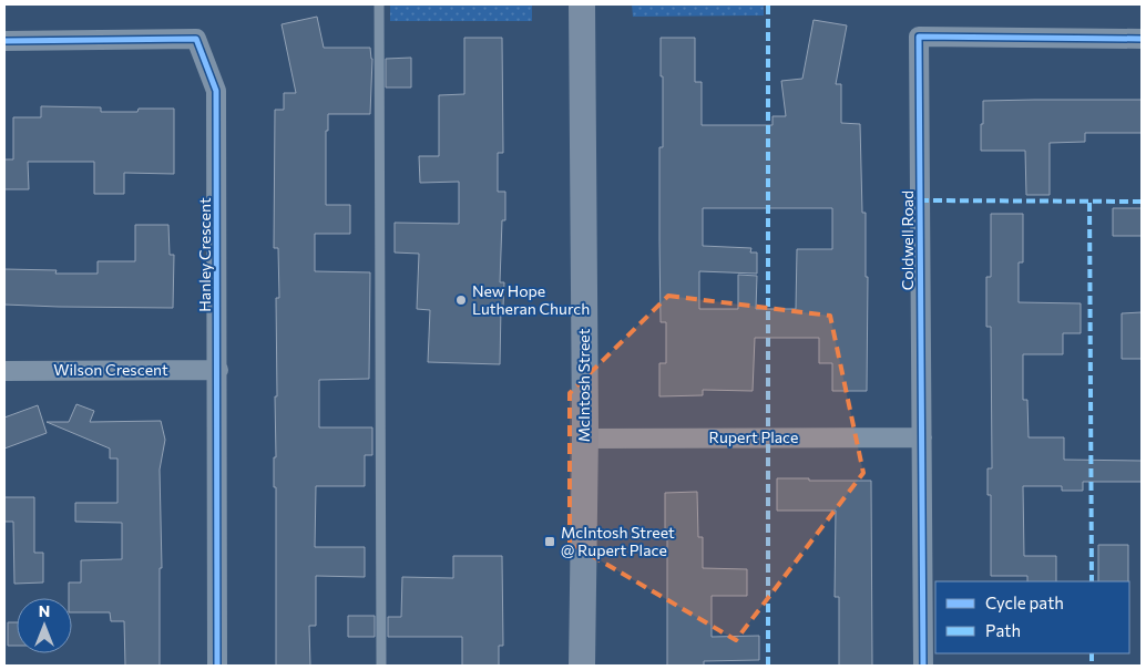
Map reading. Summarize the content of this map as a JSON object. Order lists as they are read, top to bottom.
{
  "streets": {
    "street": [
      "Coldwell Road",
      "Hanley Crescent",
      "Wilson Crescent",
      "McIntosh Street",
      "Rupert Place"
    ]
  },
  "crossings": [
    ["Coldwell Road", "Rupert Place"],
    ["Hanley Crescent", "Wilson Crescent"],
    ["McIntosh Street", "Rupert Place"]
  ],
  "places": {
    "other": ["New Hope Lutheran Church"],
    "transit": ["McIntosh Street @ Rupert Place"]
  },
  "legend": ["Cycle path", "Path"],
  "north": "top"
}
